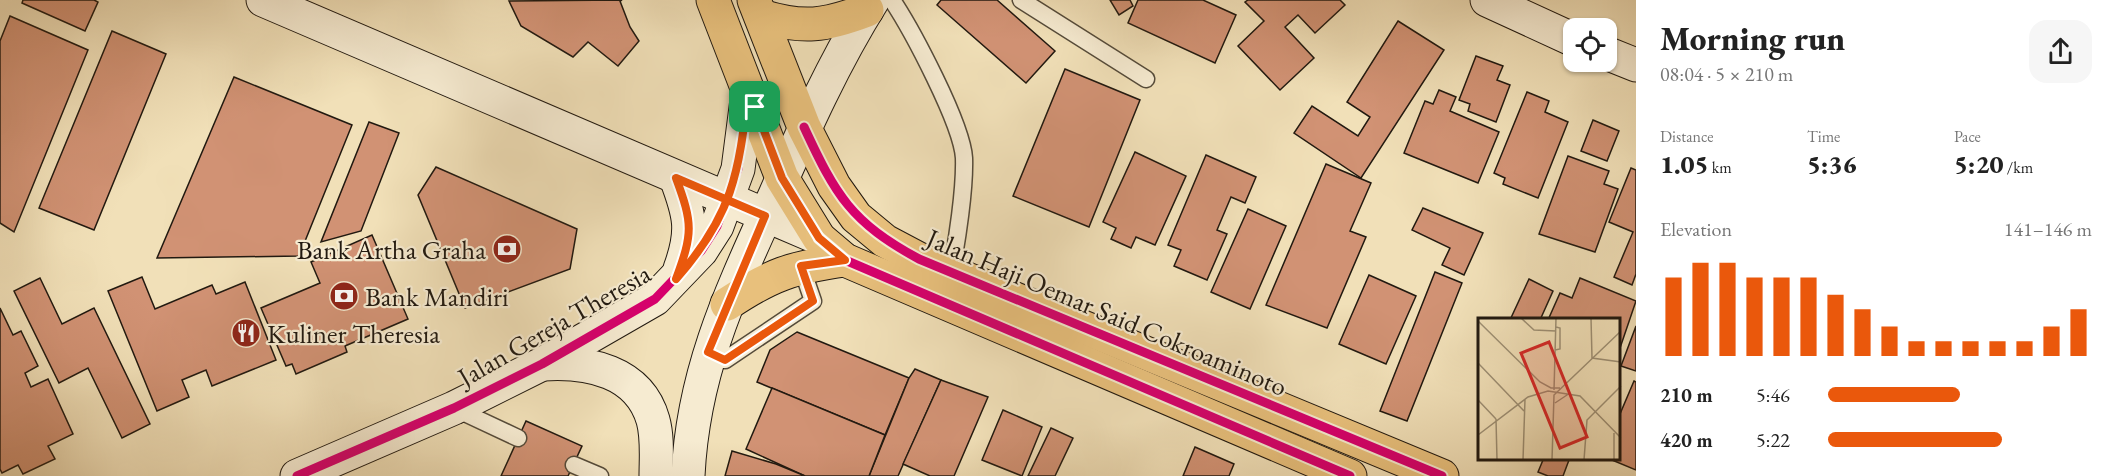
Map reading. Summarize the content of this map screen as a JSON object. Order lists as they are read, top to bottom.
{
  "streets": {
    "main road": ["Jalan Haji Oemar Said Cokroaminoto"],
    "street": ["Jalan Gereja Theresia"]
  },
  "crossings": [
    ["Jalan Haji Oemar Said Cokroaminoto", "Jalan Gereja Theresia"]
  ],
  "places": {
    "bank": ["Bank Artha Graha", "Bank Mandiri"],
    "restaurant": ["Kuliner Theresia"]
  },
  "page": {
    "heading": ["Morning run", "08:04 · 5 × 210 m"],
    "stats": [
      ["Distance", "1.05 km"],
      ["Time", "5:36"],
      ["Pace", "5:20 /km"]
    ],
    "chart": ["Elevation", "141–146 m"],
    "list": [
      {
        "name": "210 m",
        "note": "5:46"
      },
      {
        "name": "420 m",
        "note": "5:22"
      }
    ]
  }
}
